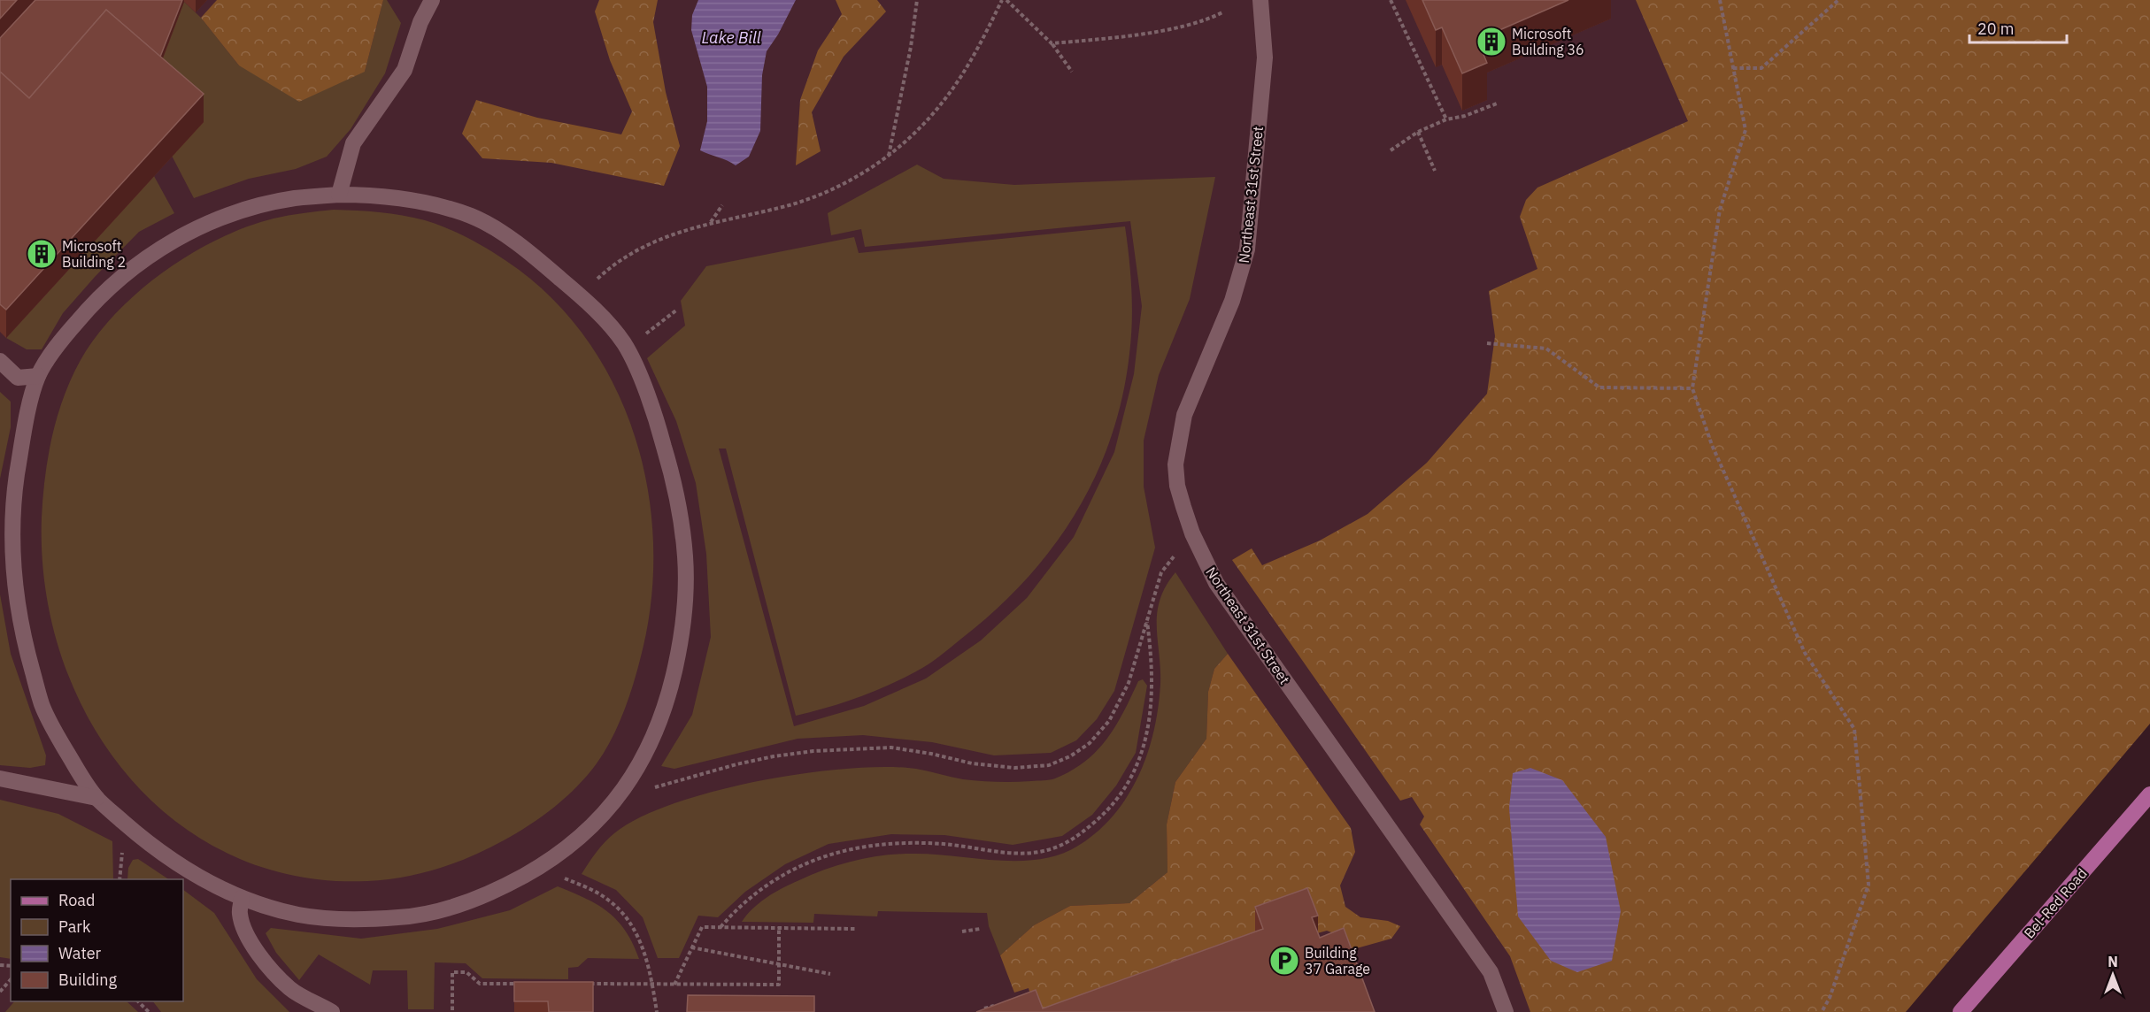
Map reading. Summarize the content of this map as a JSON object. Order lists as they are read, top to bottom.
{
  "streets": {
    "main road": ["Bel-Red Road"],
    "street": ["Northeast 31st Street"]
  },
  "water": ["Lake Bill"],
  "places": {
    "building": ["Microsoft Building 36", "Microsoft Building 2"],
    "parking": ["Building 37 Garage"]
  },
  "legend": [
    "Road",
    "Park",
    "Water",
    "Building"
  ],
  "scale_bar": "20 m",
  "north": "top"
}
